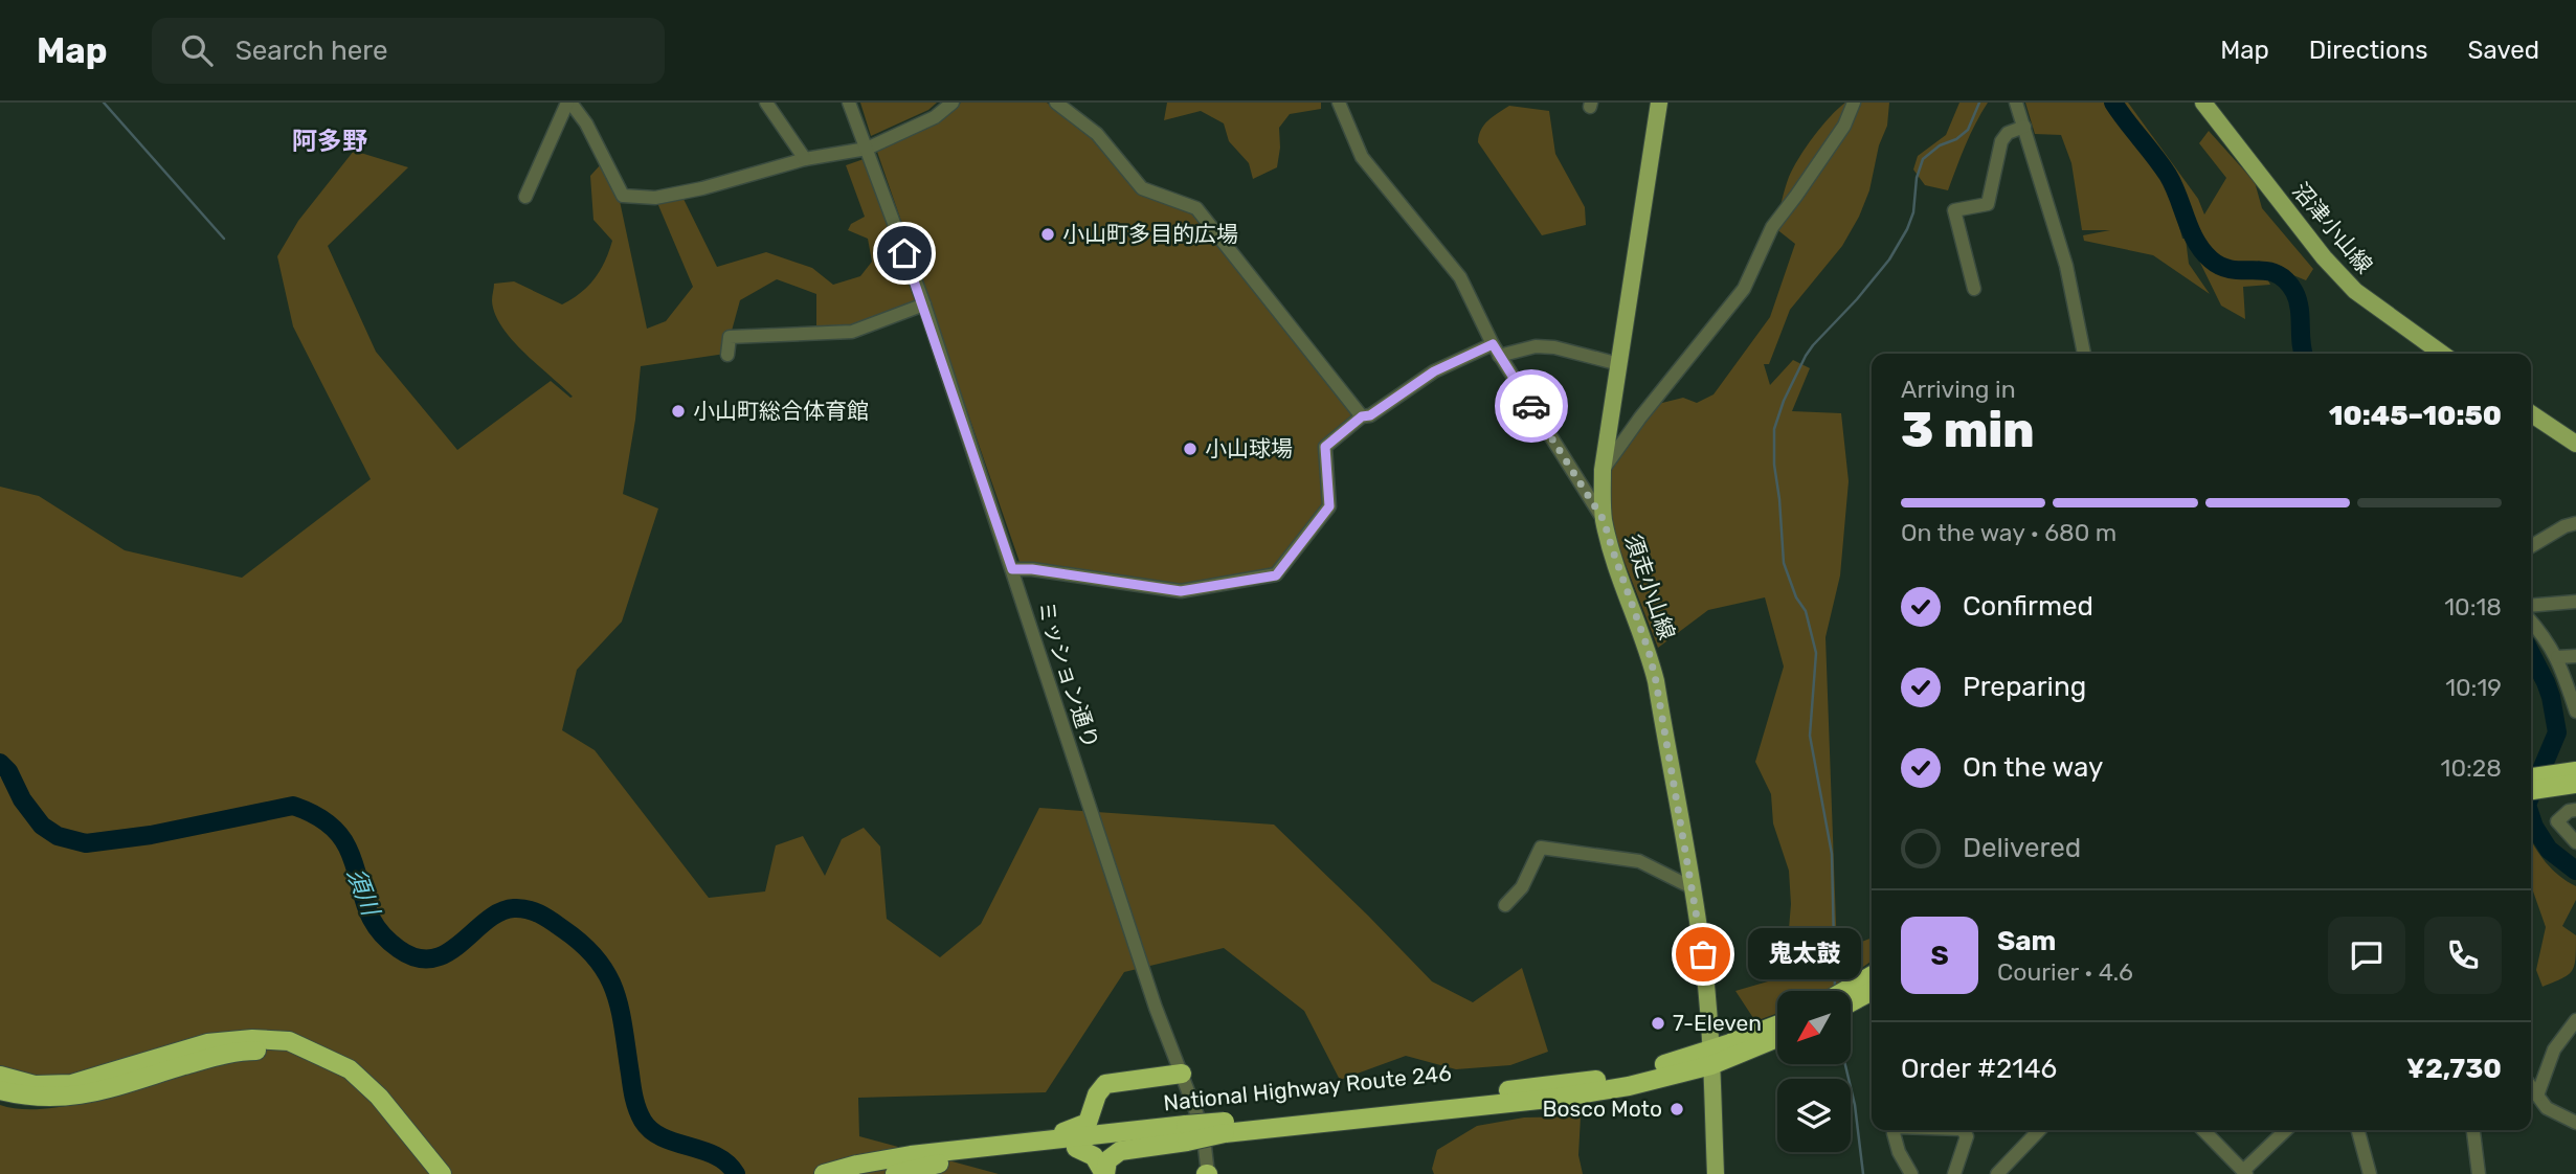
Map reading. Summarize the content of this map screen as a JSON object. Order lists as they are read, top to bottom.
{
  "streets": {
    "highway": ["National Highway Route 246"],
    "main road": ["沼津小山線", "須走小山線"],
    "street": ["ミッション通り"]
  },
  "crossings": [
    ["須走小山線", "National Highway Route 246"]
  ],
  "districts": ["阿多野"],
  "water": ["須川"],
  "places": [
    "小山町多目的広場",
    "小山町総合体育館",
    "小山球場",
    "鬼太鼓",
    "7-Eleven",
    "Bosco Moto"
  ],
  "north": "bottom left",
  "page": {
    "header": "Map",
    "search": "Search here",
    "nav": ["Map", "Directions", "Saved"],
    "heading": ["3 min", "Arriving in", "10:45–10:50"],
    "panel": [
      "Sam",
      "Courier · 4.6",
      "Order #2146",
      "¥2,730"
    ],
    "bar": "On the way · 680 m",
    "list": [
      ["Confirmed", "10:18"],
      ["Preparing", "10:19"],
      ["On the way", "10:28"],
      "Delivered"
    ],
    "round": "S",
    "bubble": "鬼太鼓"
  }
}
